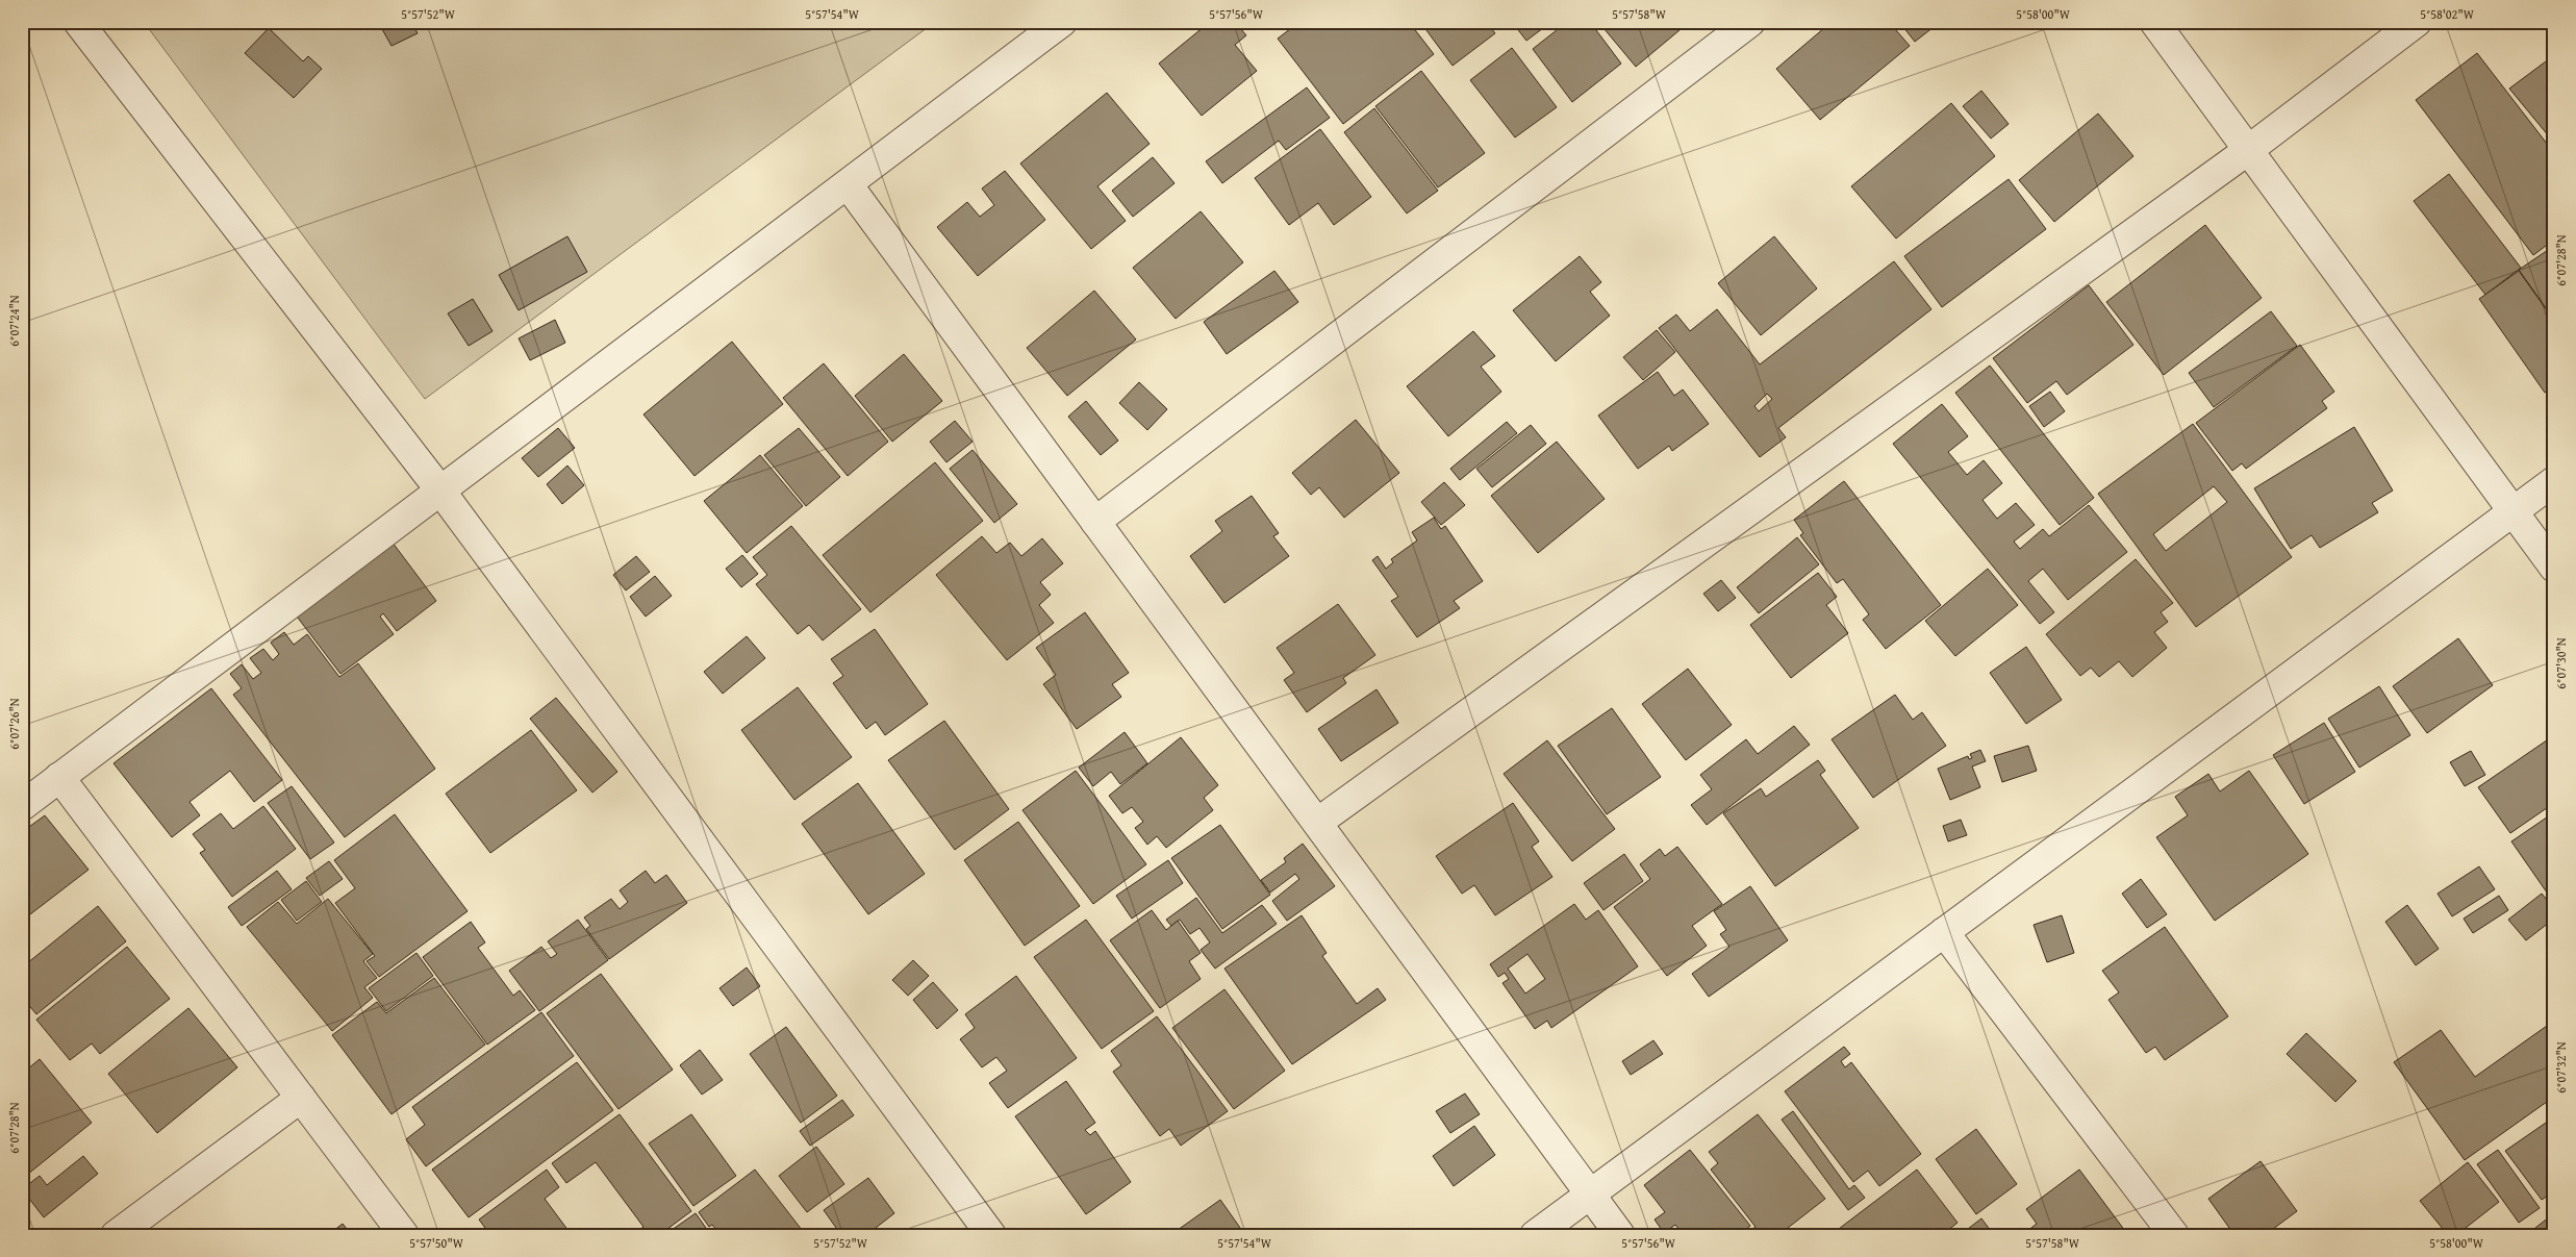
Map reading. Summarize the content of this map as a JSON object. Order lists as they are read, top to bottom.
{
  "coordinates": [
    "5°57'52\"W",
    "5°57'54\"W",
    "5°57'56\"W",
    "5°57'58\"W",
    "5°58'00\"W",
    "5°58'02\"W",
    "6°07'28\"N",
    "6°07'24\"N",
    "6°07'30\"N",
    "6°07'26\"N",
    "6°07'32\"N",
    "5°57'50\"W"
  ]
}
